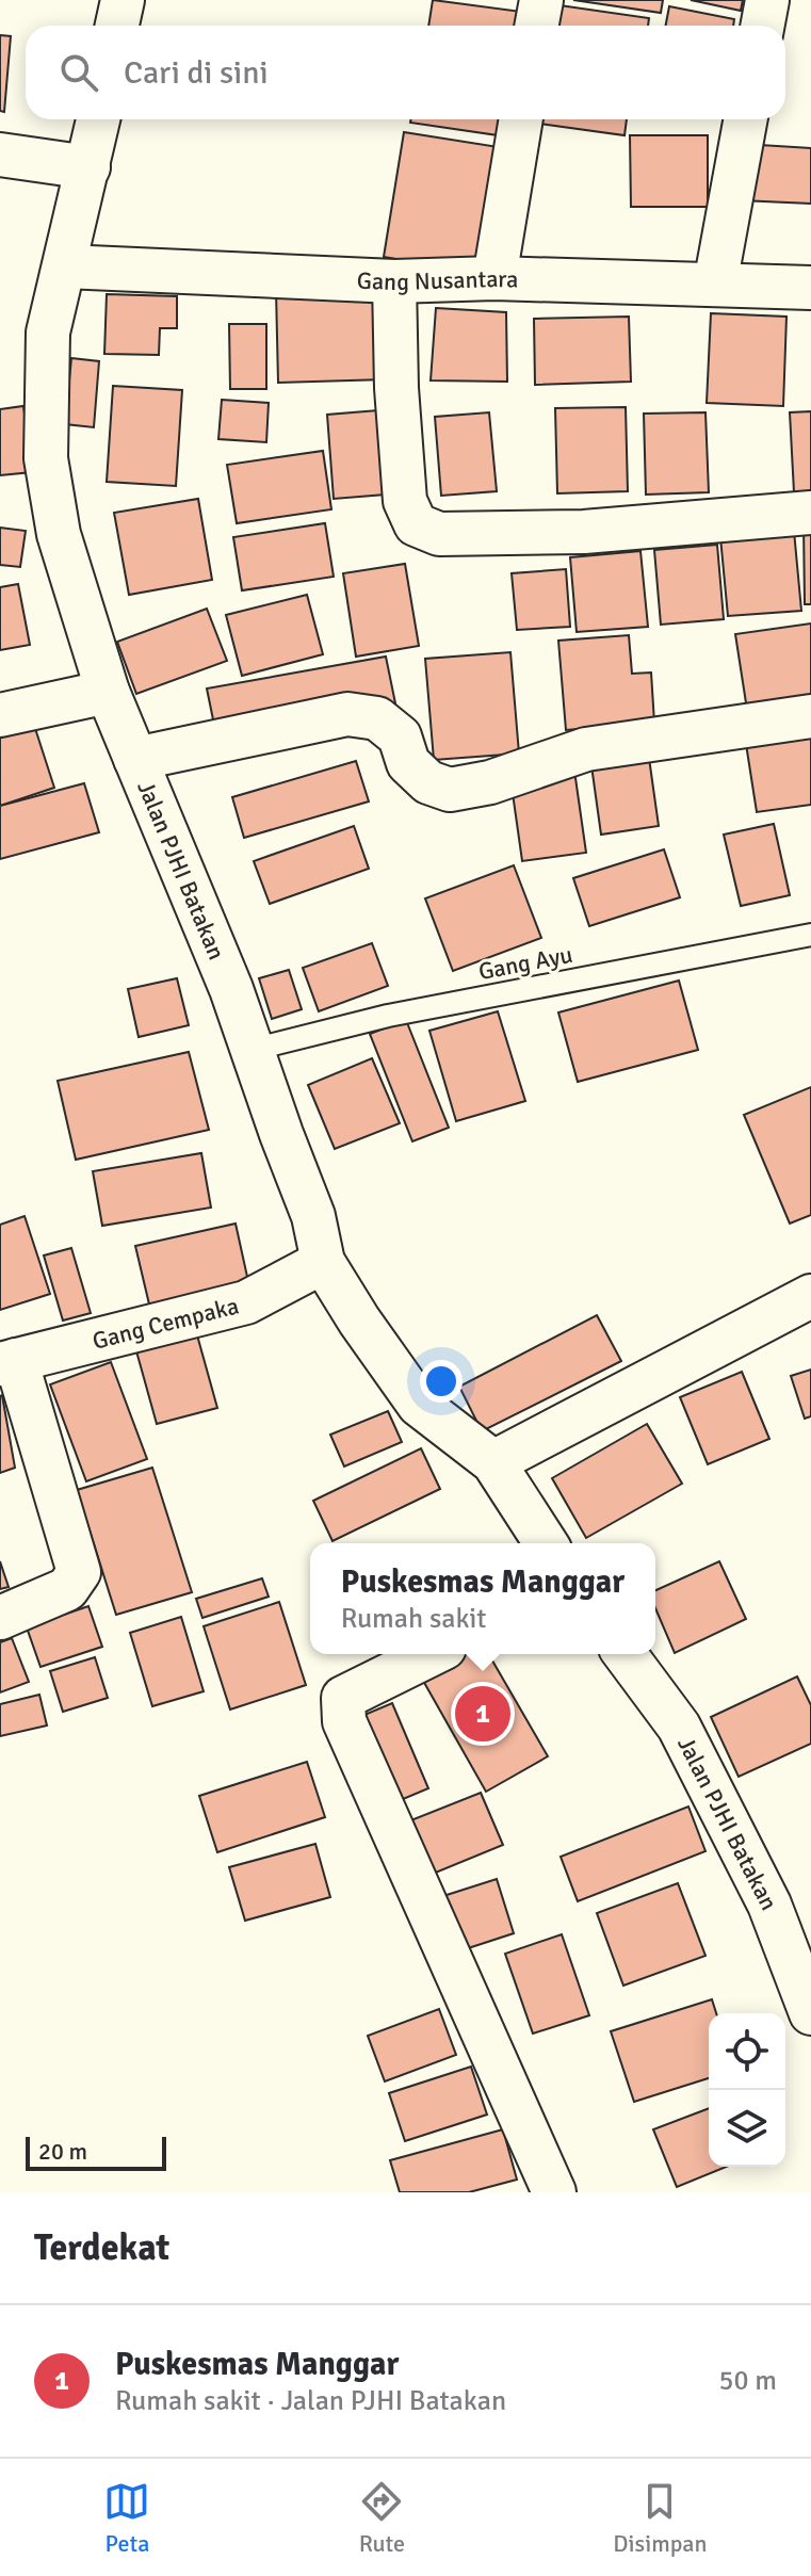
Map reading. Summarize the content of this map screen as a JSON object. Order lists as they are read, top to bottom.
{
  "streets": {
    "street": ["Gang Nusantara", "Jalan PJHI Batakan", "Gang Cempaka"],
    "lane": ["Gang Ayu"]
  },
  "crossings": [
    ["Gang Nusantara", "Jalan PJHI Batakan"],
    ["Jalan PJHI Batakan", "Gang Ayu"],
    ["Jalan PJHI Batakan", "Gang Cempaka"]
  ],
  "scale_bar": "20 m",
  "page": {
    "search": "Cari di sini",
    "popup": ["Puskesmas Manggar", "Rumah sakit"],
    "pins": "1",
    "scale": "20 m",
    "heading": "Terdekat",
    "list": [
      {
        "mark": "1",
        "name": "Puskesmas Manggar",
        "note": "Rumah sakit · Jalan PJHI Batakan",
        "value": "50 m"
      }
    ],
    "nav": ["Peta", "Rute", "Disimpan"]
  }
}
